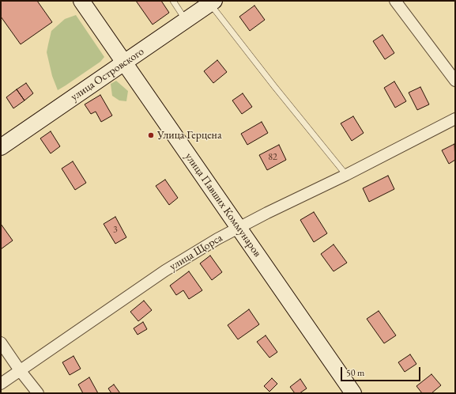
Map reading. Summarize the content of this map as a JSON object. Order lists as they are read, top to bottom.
{
  "streets": {
    "street": ["улица Островского", "улица Павших Коммунаров", "улица Щорса"]
  },
  "crossings": [
    ["улица Островского", "улица Павших Коммунаров"],
    ["улица Павших Коммунаров", "улица Щорса"]
  ],
  "places": ["Улица Герцена"],
  "house_numbers": ["82", "3"],
  "scale_bar": "50 m"
}
